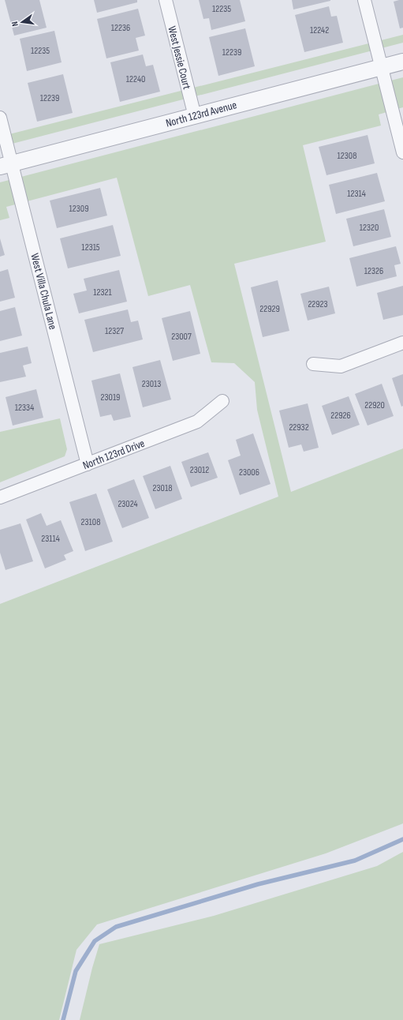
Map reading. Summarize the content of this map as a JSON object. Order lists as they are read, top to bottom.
{
  "streets": {
    "street": [
      "West Jessie Court",
      "North 123rd Avenue",
      "West Villa Chula Lane",
      "North 123rd Drive"
    ]
  },
  "crossings": [
    ["West Jessie Court", "North 123rd Avenue"],
    ["North 123rd Avenue", "West Villa Chula Lane"],
    ["West Villa Chula Lane", "North 123rd Drive"]
  ],
  "house_numbers": [
    "12235",
    "12236",
    "12242",
    "12235",
    "12239",
    "12240",
    "12239",
    "12308",
    "12314",
    "12309",
    "12320",
    "12315",
    "12326",
    "12321",
    "22923",
    "22929",
    "12327",
    "23007",
    "23013",
    "23019",
    "22920",
    "12334",
    "22926",
    "22932",
    "23012",
    "23006",
    "23018",
    "23024",
    "23108",
    "23114"
  ],
  "north": "left"
}
